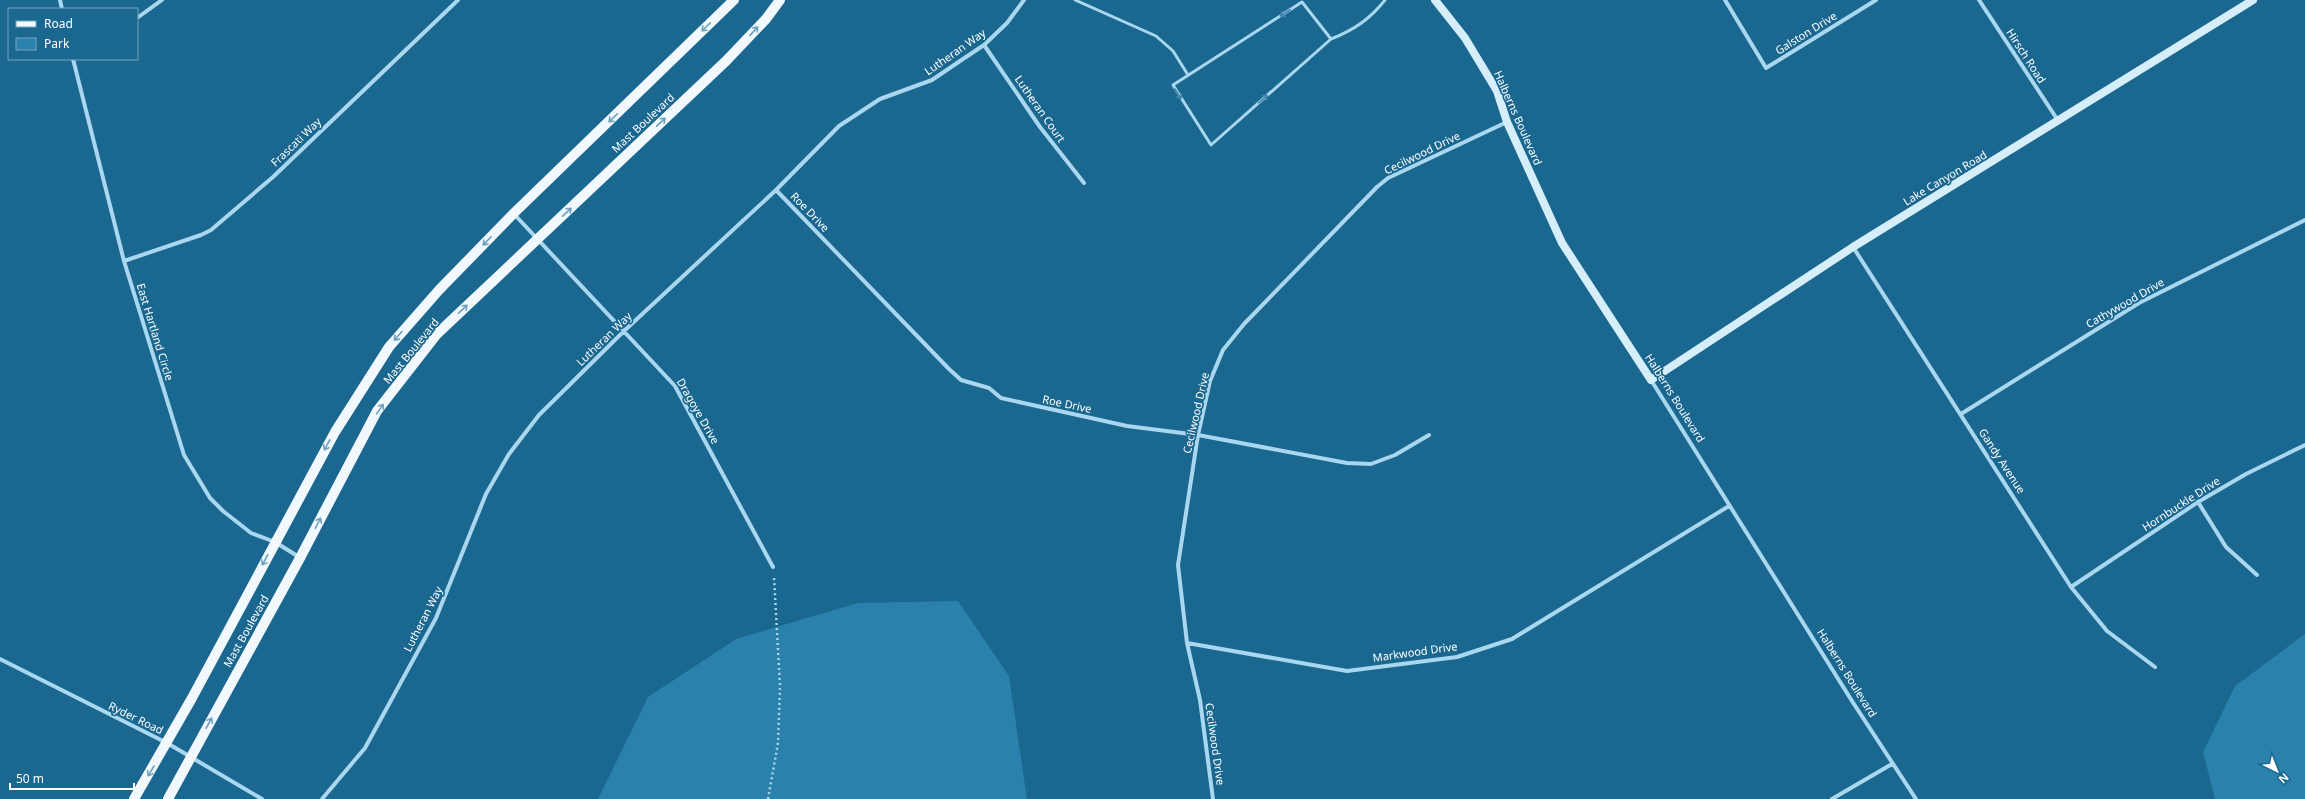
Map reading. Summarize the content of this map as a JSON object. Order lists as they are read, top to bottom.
{
  "streets": {
    "main road": ["Mast Boulevard"],
    "street": [
      "Galston Drive",
      "Lutheran Way",
      "Hirsch Road",
      "Lutheran Court",
      "Halberns Boulevard",
      "Frascati Way",
      "Cecilwood Drive",
      "Lake Canyon Road",
      "Roe Drive",
      "Cathywood Drive",
      "East Hartland Circle",
      "Dragoye Drive",
      "Gandy Avenue",
      "Hornbuckle Drive",
      "Markwood Drive",
      "Ryder Road"
    ]
  },
  "crossings": [
    ["Lutheran Way", "Lutheran Court"],
    ["Lutheran Way", "Roe Drive"],
    ["Lutheran Way", "Dragoye Drive"],
    ["Hirsch Road", "Lake Canyon Road"],
    ["Halberns Boulevard", "Cecilwood Drive"],
    ["Halberns Boulevard", "Lake Canyon Road"],
    ["Halberns Boulevard", "Markwood Drive"],
    ["Mast Boulevard", "East Hartland Circle"],
    ["Mast Boulevard", "Dragoye Drive"],
    ["Mast Boulevard", "Ryder Road"],
    ["Frascati Way", "East Hartland Circle"],
    ["Cecilwood Drive", "Roe Drive"],
    ["Cecilwood Drive", "Markwood Drive"],
    ["Lake Canyon Road", "Gandy Avenue"],
    ["Cathywood Drive", "Gandy Avenue"],
    ["Gandy Avenue", "Hornbuckle Drive"]
  ],
  "legend": ["Road", "Park"],
  "scale_bar": "50 m",
  "north": "bottom right"
}
